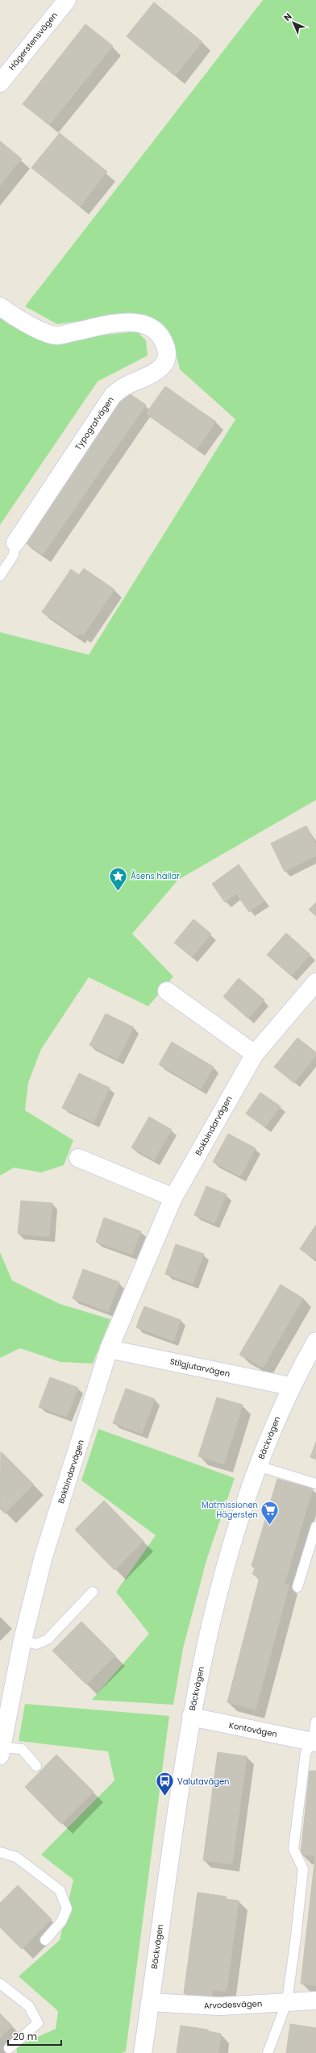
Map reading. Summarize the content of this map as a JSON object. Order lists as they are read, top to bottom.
{
  "streets": {
    "street": [
      "Hägerstensvägen",
      "Typografvägen",
      "Bokbindarvägen",
      "Stilgjutarvägen",
      "Bäckvägen",
      "Kontovägen",
      "Arvodesvägen"
    ]
  },
  "crossings": [
    ["Bokbindarvägen", "Stilgjutarvägen"],
    ["Stilgjutarvägen", "Bäckvägen"],
    ["Bäckvägen", "Kontovägen"],
    ["Bäckvägen", "Arvodesvägen"]
  ],
  "places": {
    "place": ["Åsens hällar"],
    "supermarket": ["Matmissionen Hägersten"],
    "bus stop": ["Valutavägen"]
  },
  "scale_bar": "20 m",
  "north": "top left"
}
